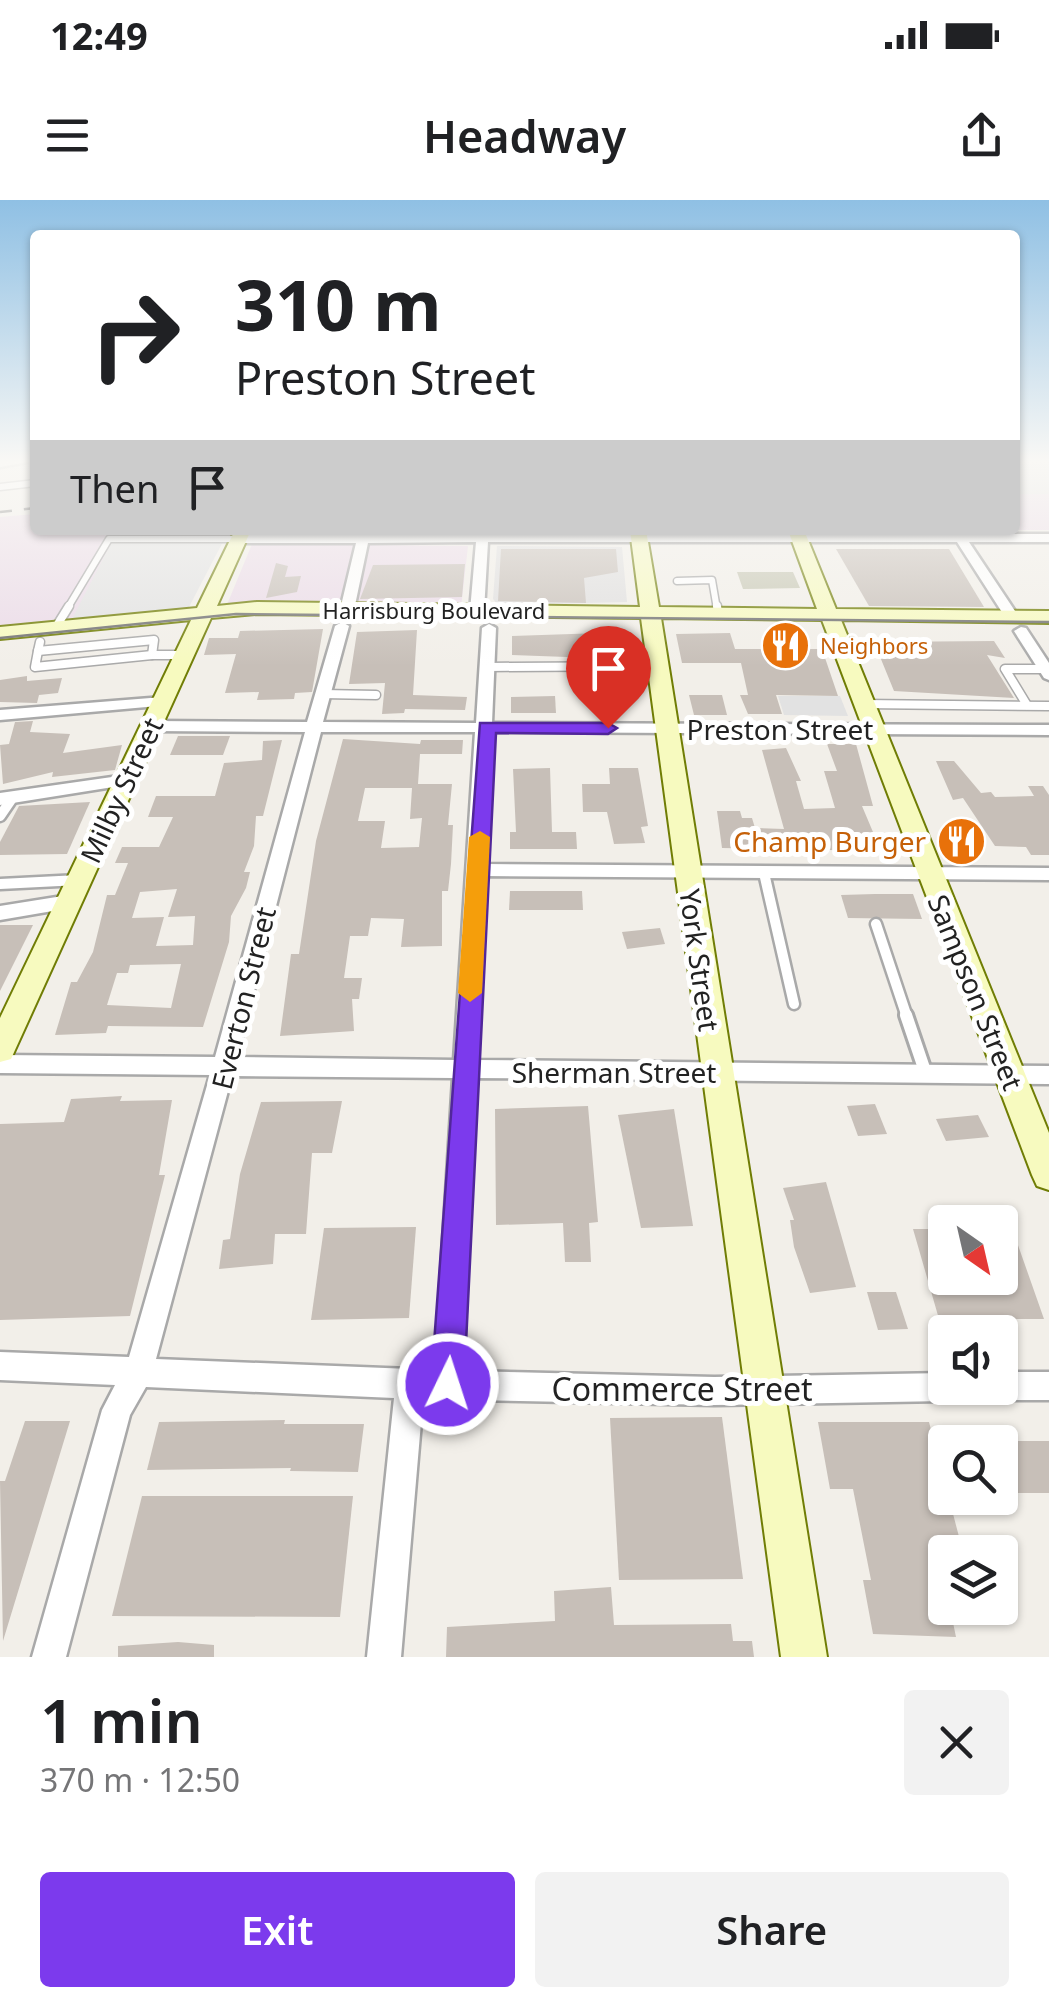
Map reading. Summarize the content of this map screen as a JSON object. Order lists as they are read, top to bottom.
{
  "streets": {
    "main road": [
      "Harrisburg Boulevard",
      "Milby Street",
      "York Street",
      "Sampson Street"
    ],
    "street": [
      "Preston Street",
      "Everton Street",
      "Sherman Street",
      "Commerce Street"
    ]
  },
  "crossings": [
    ["Harrisburg Boulevard", "Milby Street"],
    ["Harrisburg Boulevard", "York Street"],
    ["Harrisburg Boulevard", "Sampson Street"],
    ["Harrisburg Boulevard", "Everton Street"],
    ["Preston Street", "Milby Street"],
    ["Preston Street", "York Street"],
    ["Preston Street", "Sampson Street"],
    ["Preston Street", "Everton Street"],
    ["York Street", "Sherman Street"],
    ["York Street", "Commerce Street"],
    ["Sampson Street", "Sherman Street"],
    ["Everton Street", "Sherman Street"],
    ["Everton Street", "Commerce Street"]
  ],
  "places": {
    "restaurant": ["Neighbors", "Champ Burger"]
  },
  "north": "bottom right",
  "page": {
    "status": "12:49",
    "header": "Headway",
    "turn": ["310 m", "Preston Street"],
    "then": "Then",
    "heading": ["1 min", "370 m · 12:50"],
    "buttons": ["Exit", "Share"]
  }
}
